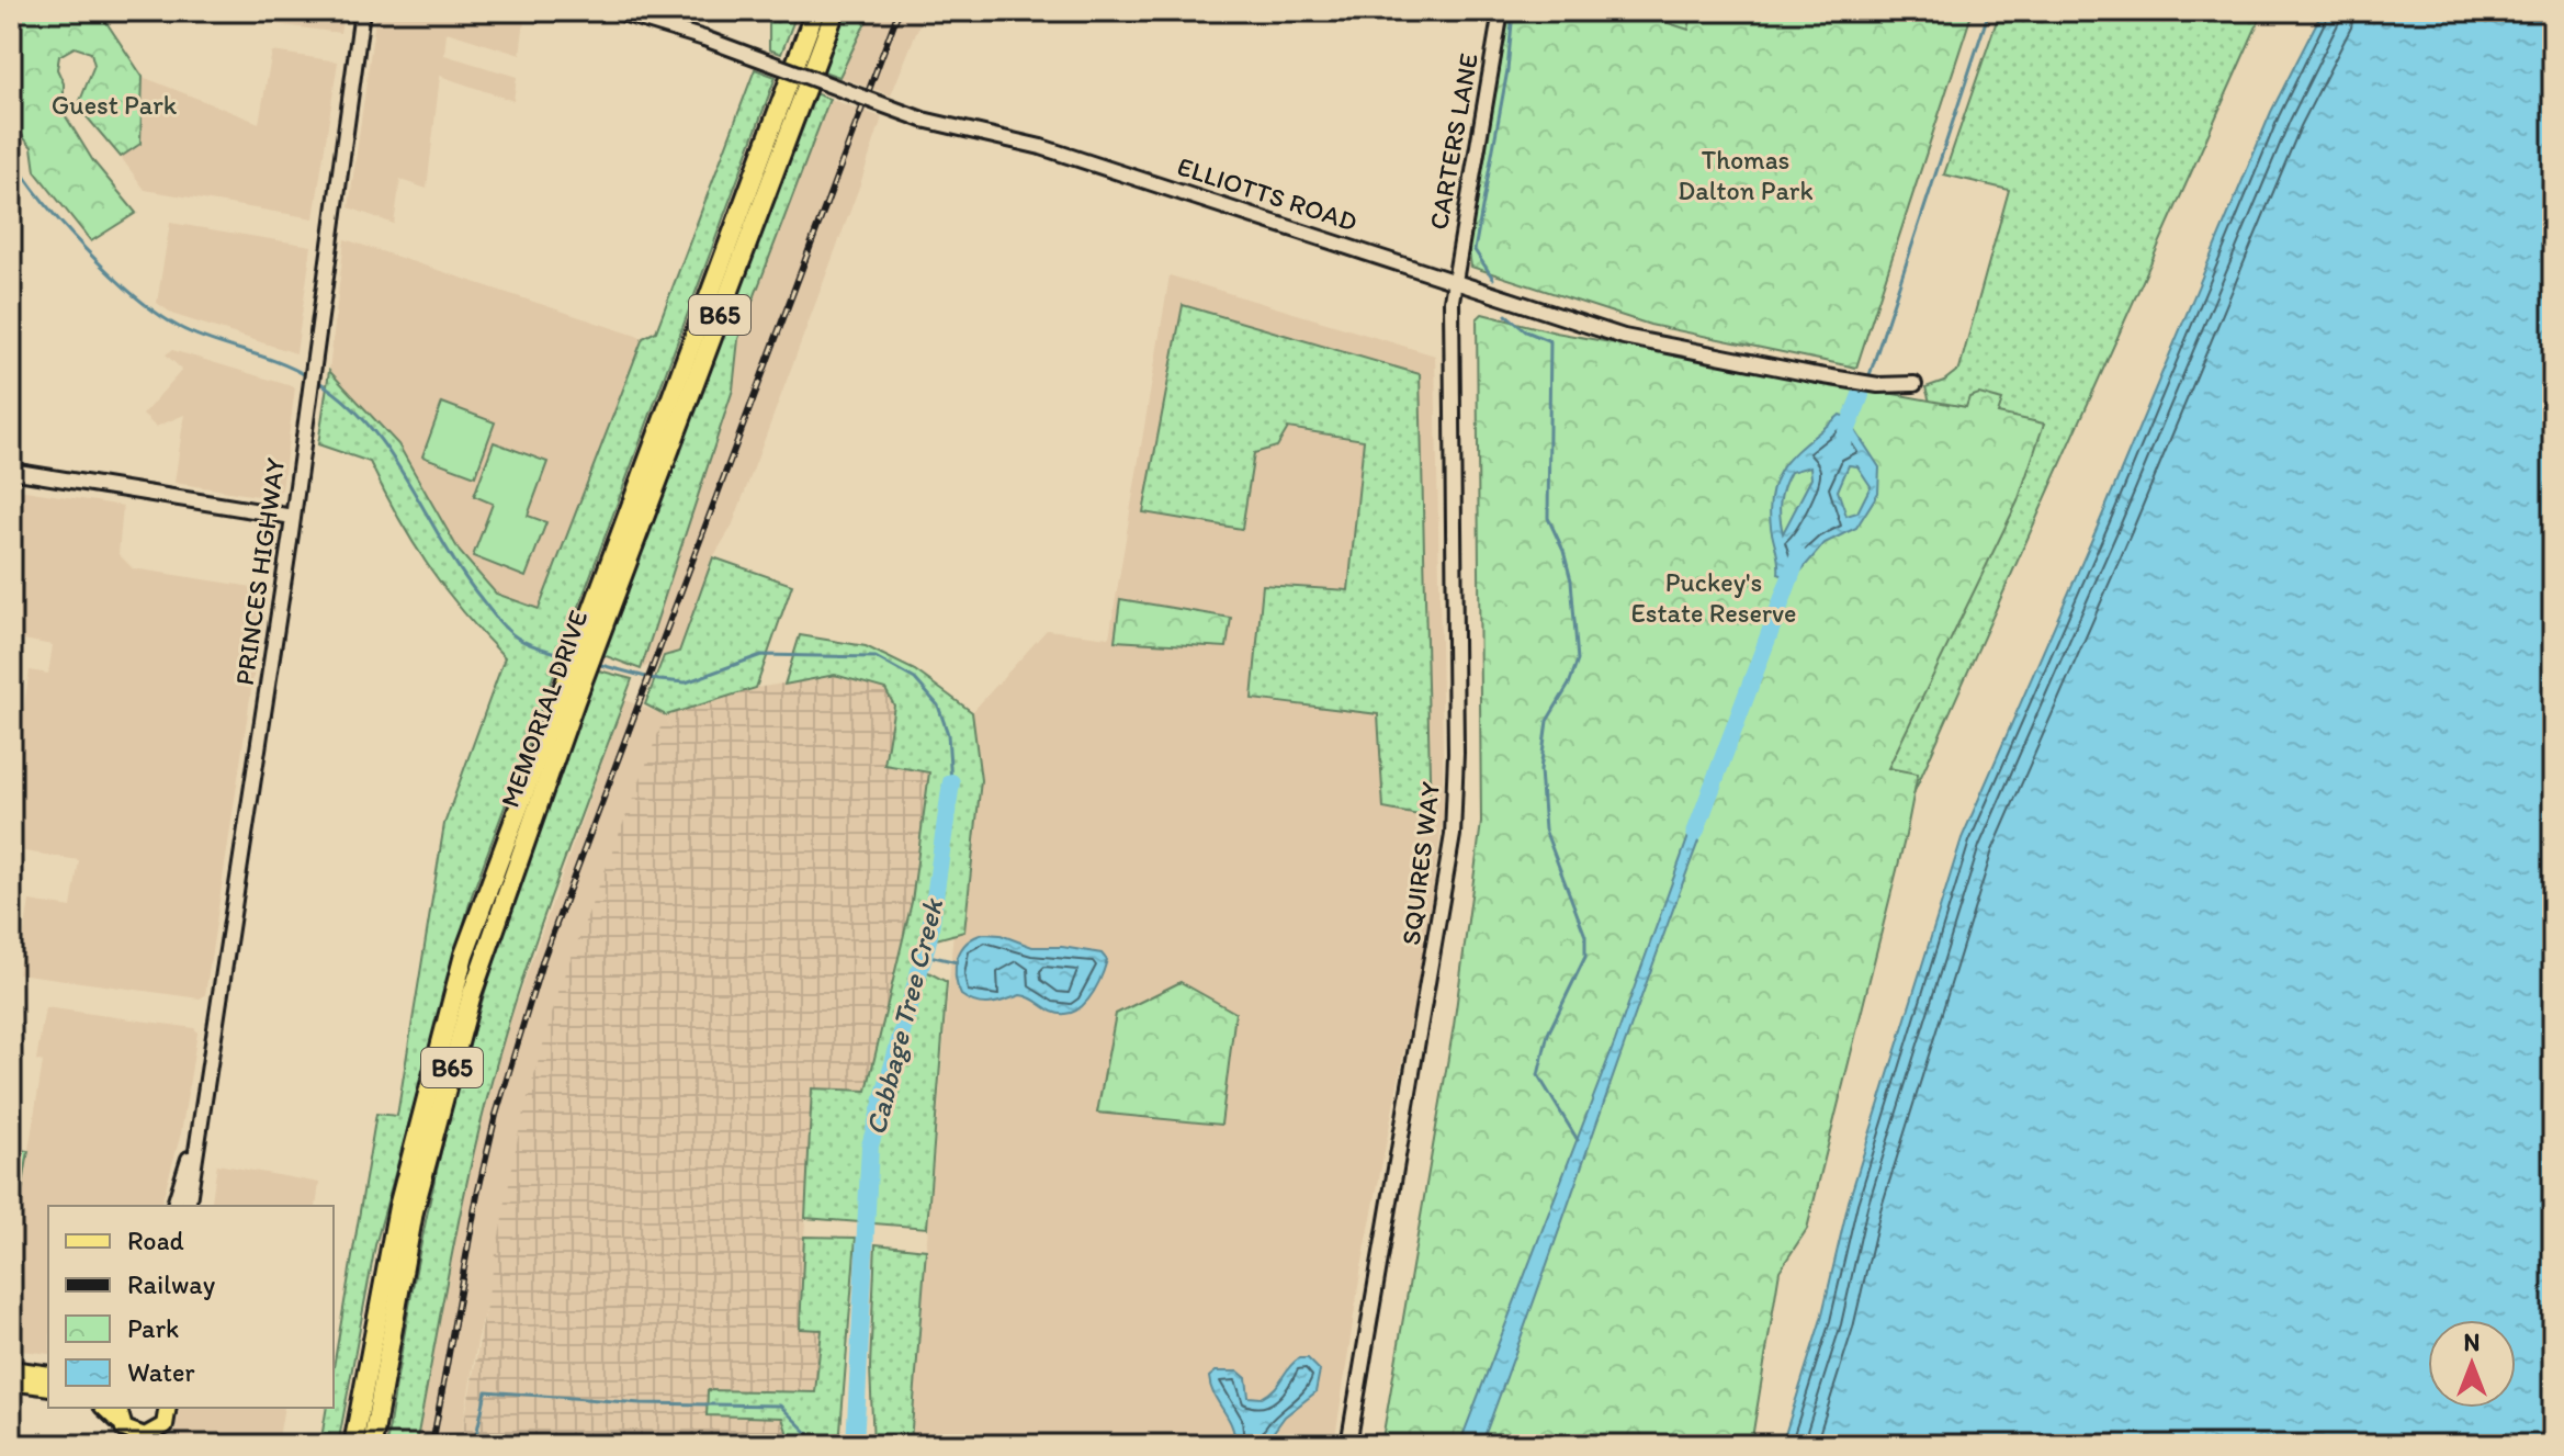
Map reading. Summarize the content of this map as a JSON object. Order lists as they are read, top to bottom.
{
  "streets": {
    "highway": ["B65", "MEMORIAL DRIVE"],
    "main road": [
      "CARTERS LANE",
      "ELLIOTTS ROAD",
      "PRINCES HIGHWAY",
      "SQUIRES WAY"
    ]
  },
  "crossings": [
    ["CARTERS LANE", "ELLIOTTS ROAD"],
    ["CARTERS LANE", "SQUIRES WAY"],
    ["ELLIOTTS ROAD", "SQUIRES WAY"]
  ],
  "water": ["Cabbage Tree Creek"],
  "parks": ["Guest Park", "Thomas Dalton Park", "Puckey's Estate Reserve"],
  "legend": [
    "Road",
    "Railway",
    "Park",
    "Water"
  ],
  "north": "top"
}
